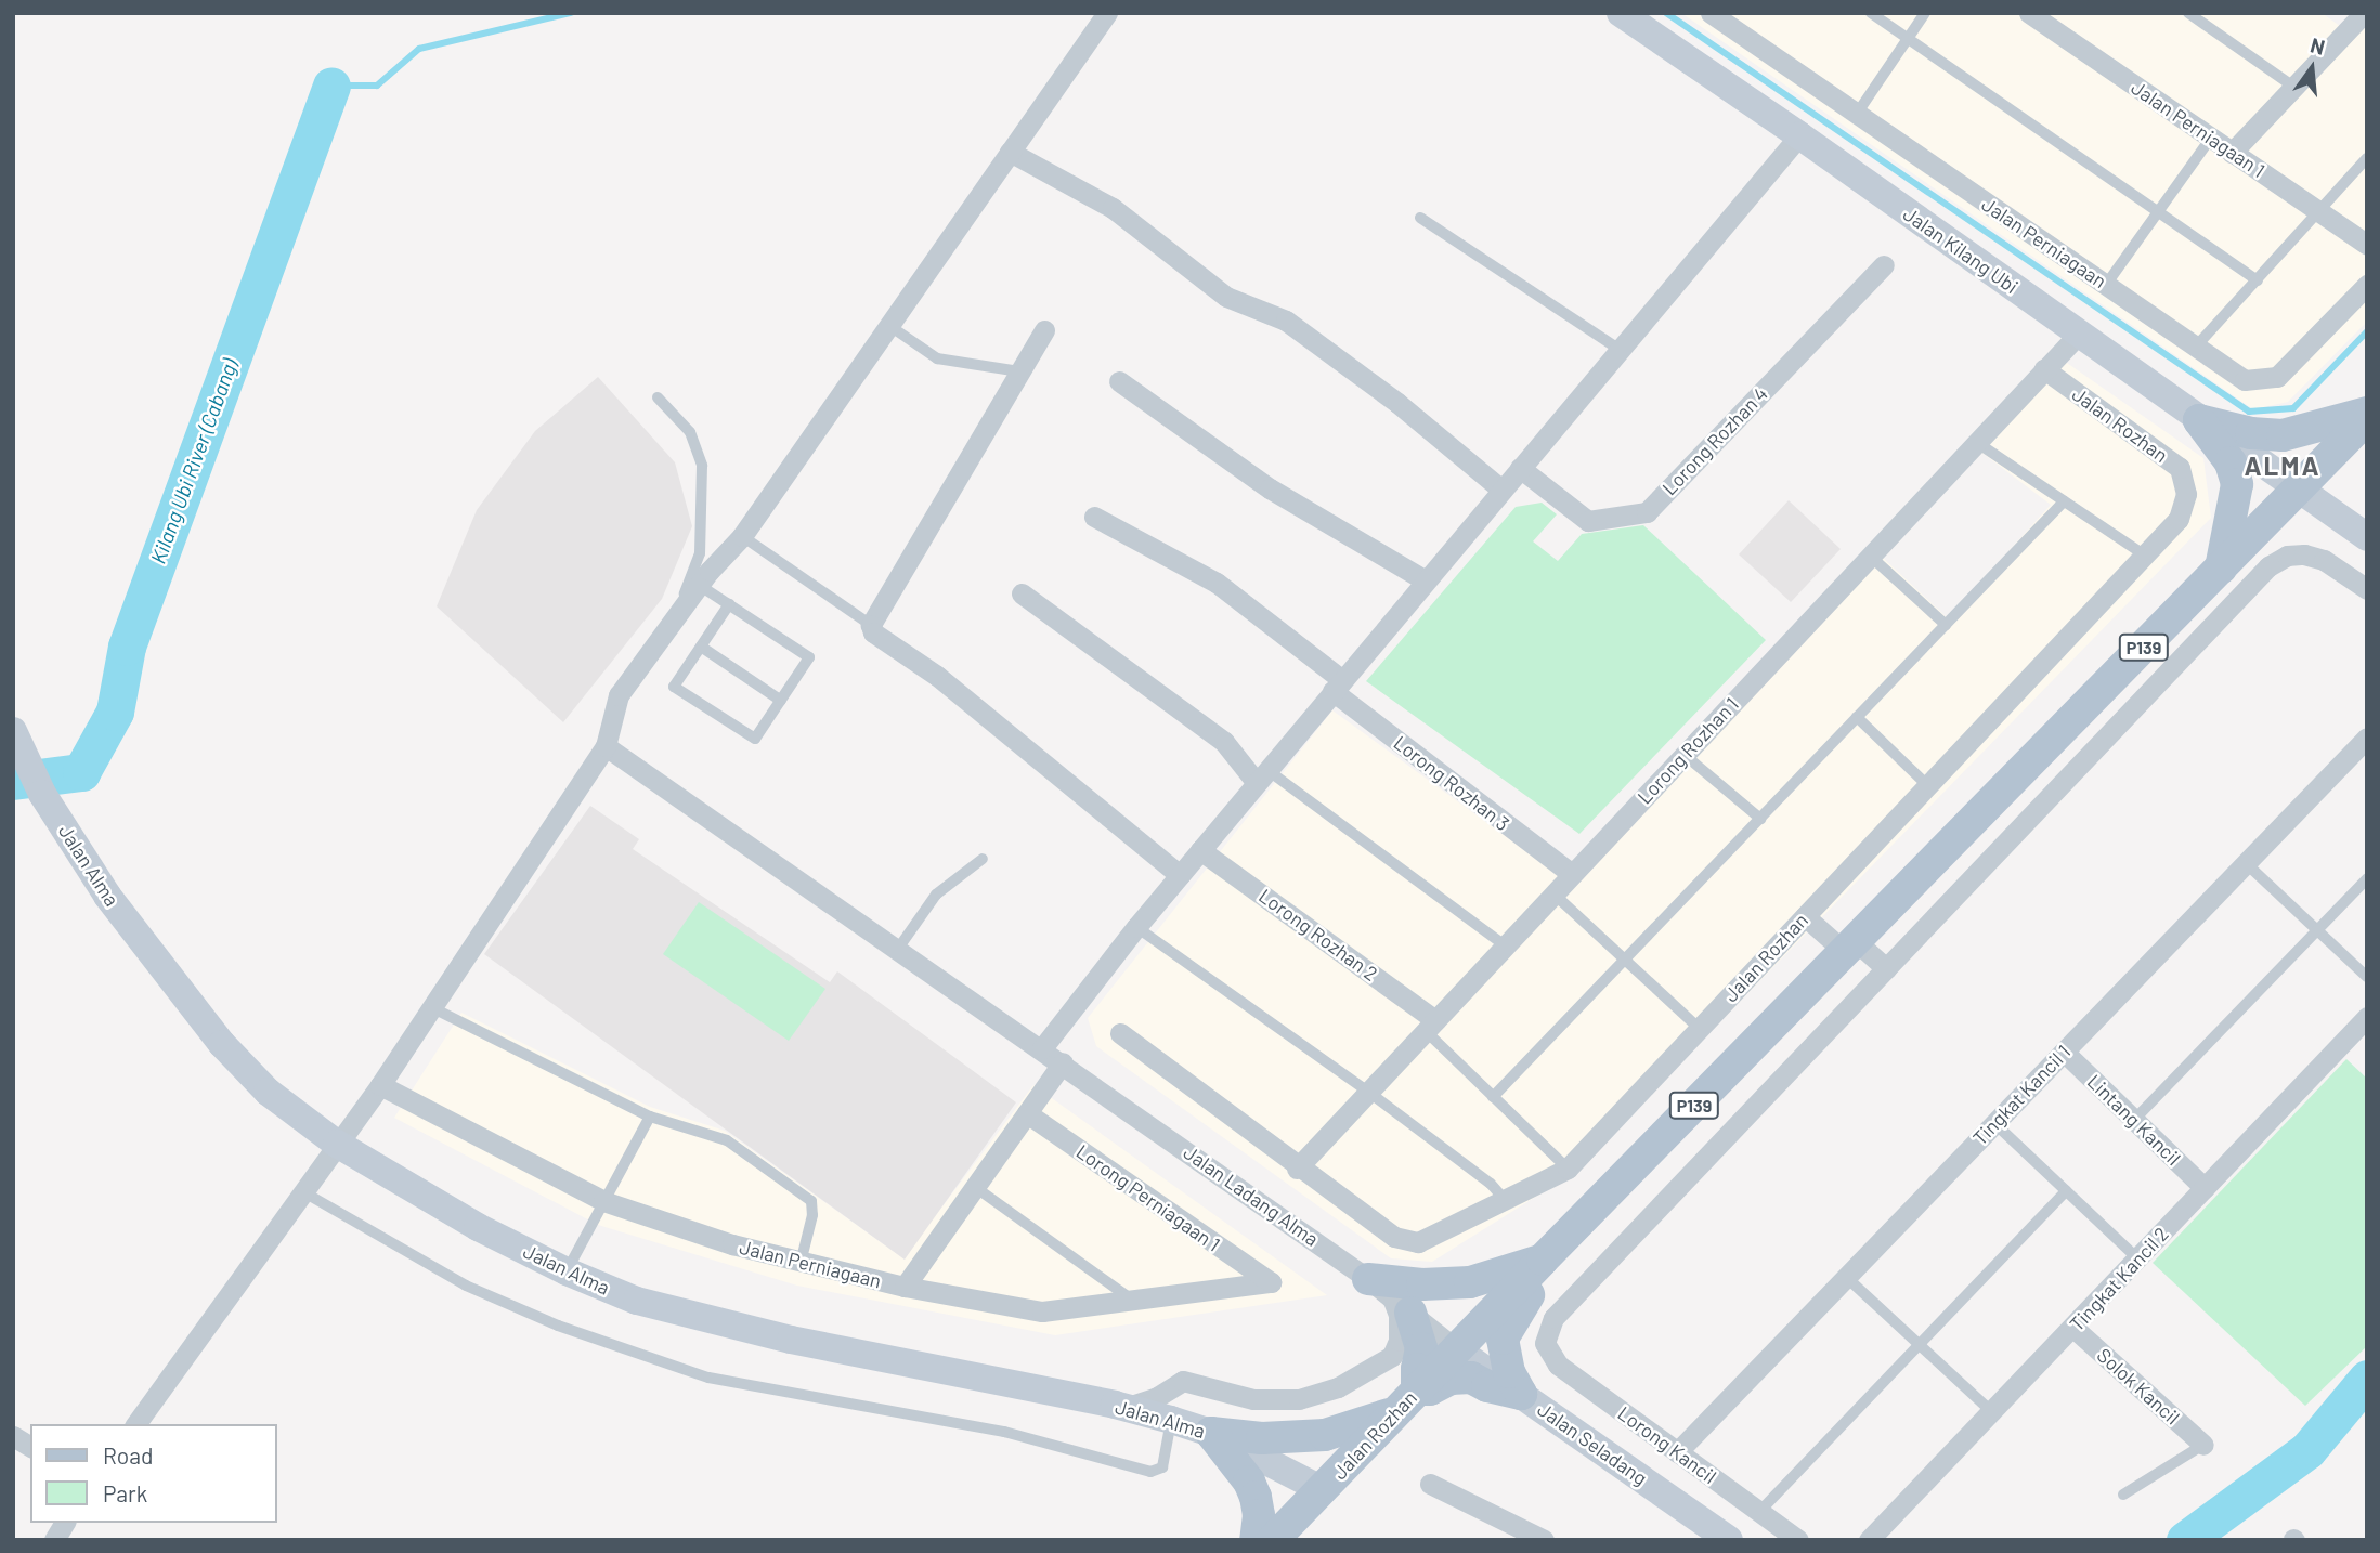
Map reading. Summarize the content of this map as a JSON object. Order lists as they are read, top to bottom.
{
  "streets": {
    "main road": [
      "Jalan Kilang Ubi",
      "Jalan Rozhan",
      "P139",
      "Jalan Alma",
      "Jalan Seladang"
    ],
    "street": [
      "Jalan Perniagaan 1",
      "Jalan Perniagaan",
      "Lorong Rozhan 4",
      "Lorong Rozhan 1",
      "Lorong Rozhan 3",
      "Lorong Rozhan 2",
      "Tingkat Kancil 1",
      "Lintang Kancil",
      "Jalan Ladang Alma",
      "Lorong Perniagaan 1",
      "Tingkat Kancil 2",
      "Solok Kancil",
      "Lorong Kancil"
    ]
  },
  "crossings": [
    ["Jalan Perniagaan", "Lorong Perniagaan 1"],
    ["Jalan Kilang Ubi", "Jalan Rozhan"],
    ["Jalan Kilang Ubi", "Lorong Rozhan 1"],
    ["Jalan Rozhan", "Lorong Rozhan 1"],
    ["Jalan Rozhan", "Jalan Alma"],
    ["Jalan Rozhan", "Jalan Ladang Alma"],
    ["Jalan Rozhan", "Jalan Seladang"],
    ["Lorong Rozhan 1", "Lorong Rozhan 3"],
    ["Lorong Rozhan 1", "Lorong Rozhan 2"],
    ["Tingkat Kancil 1", "Lintang Kancil"],
    ["Tingkat Kancil 1", "Lorong Kancil"],
    ["Lintang Kancil", "Tingkat Kancil 2"],
    ["Jalan Ladang Alma", "Jalan Seladang"],
    ["Tingkat Kancil 2", "Solok Kancil"]
  ],
  "districts": ["ALMA"],
  "water": ["Kilang Ubi River (Cabang)"],
  "legend": ["Road", "Park"],
  "north": "top"
}
